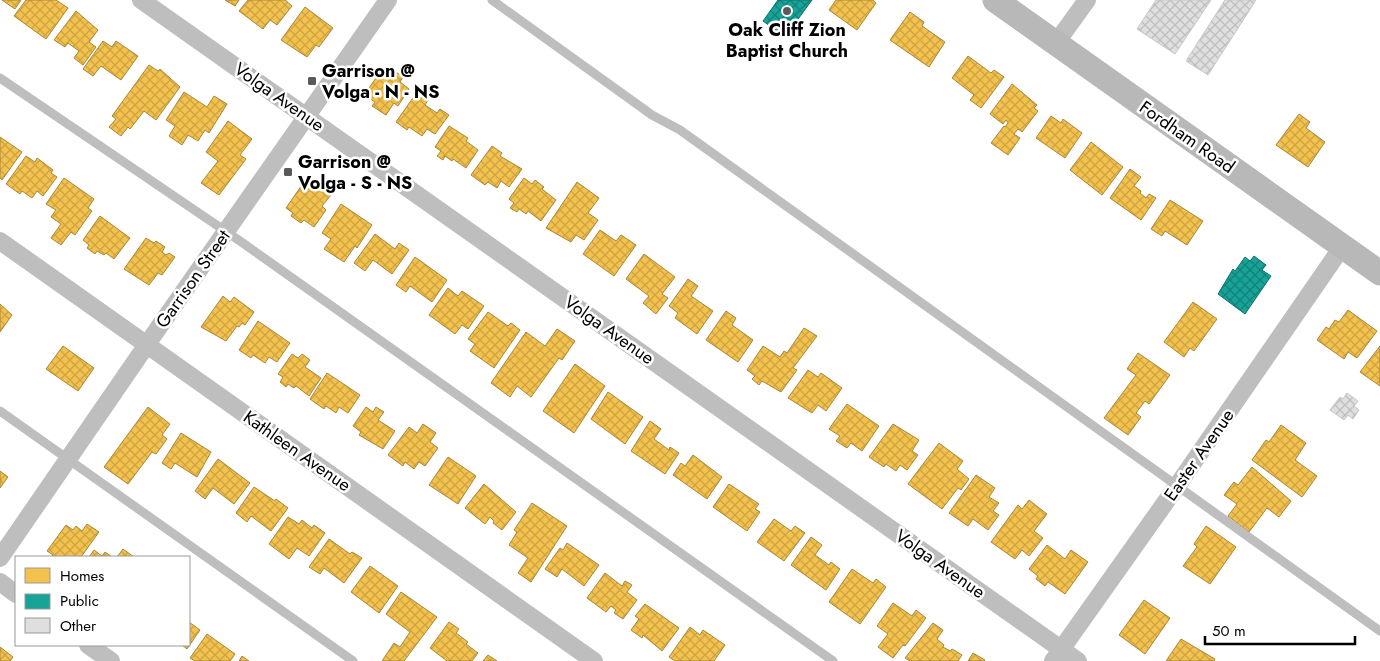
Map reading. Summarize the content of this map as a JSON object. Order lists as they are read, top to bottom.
{
  "streets": {
    "street": [
      "Volga Avenue",
      "Fordham Road",
      "Garrison Street",
      "Kathleen Avenue",
      "Easter Avenue"
    ]
  },
  "crossings": [
    ["Volga Avenue", "Garrison Street"],
    ["Volga Avenue", "Easter Avenue"],
    ["Fordham Road", "Easter Avenue"],
    ["Garrison Street", "Kathleen Avenue"]
  ],
  "places": {
    "other": ["Oak Cliff Zion Baptist Church"],
    "transit": ["Garrison @ Volga - N - NS", "Garrison @ Volga - S - NS"]
  },
  "legend": ["Homes", "Public", "Other"],
  "scale_bar": "50 m"
}
